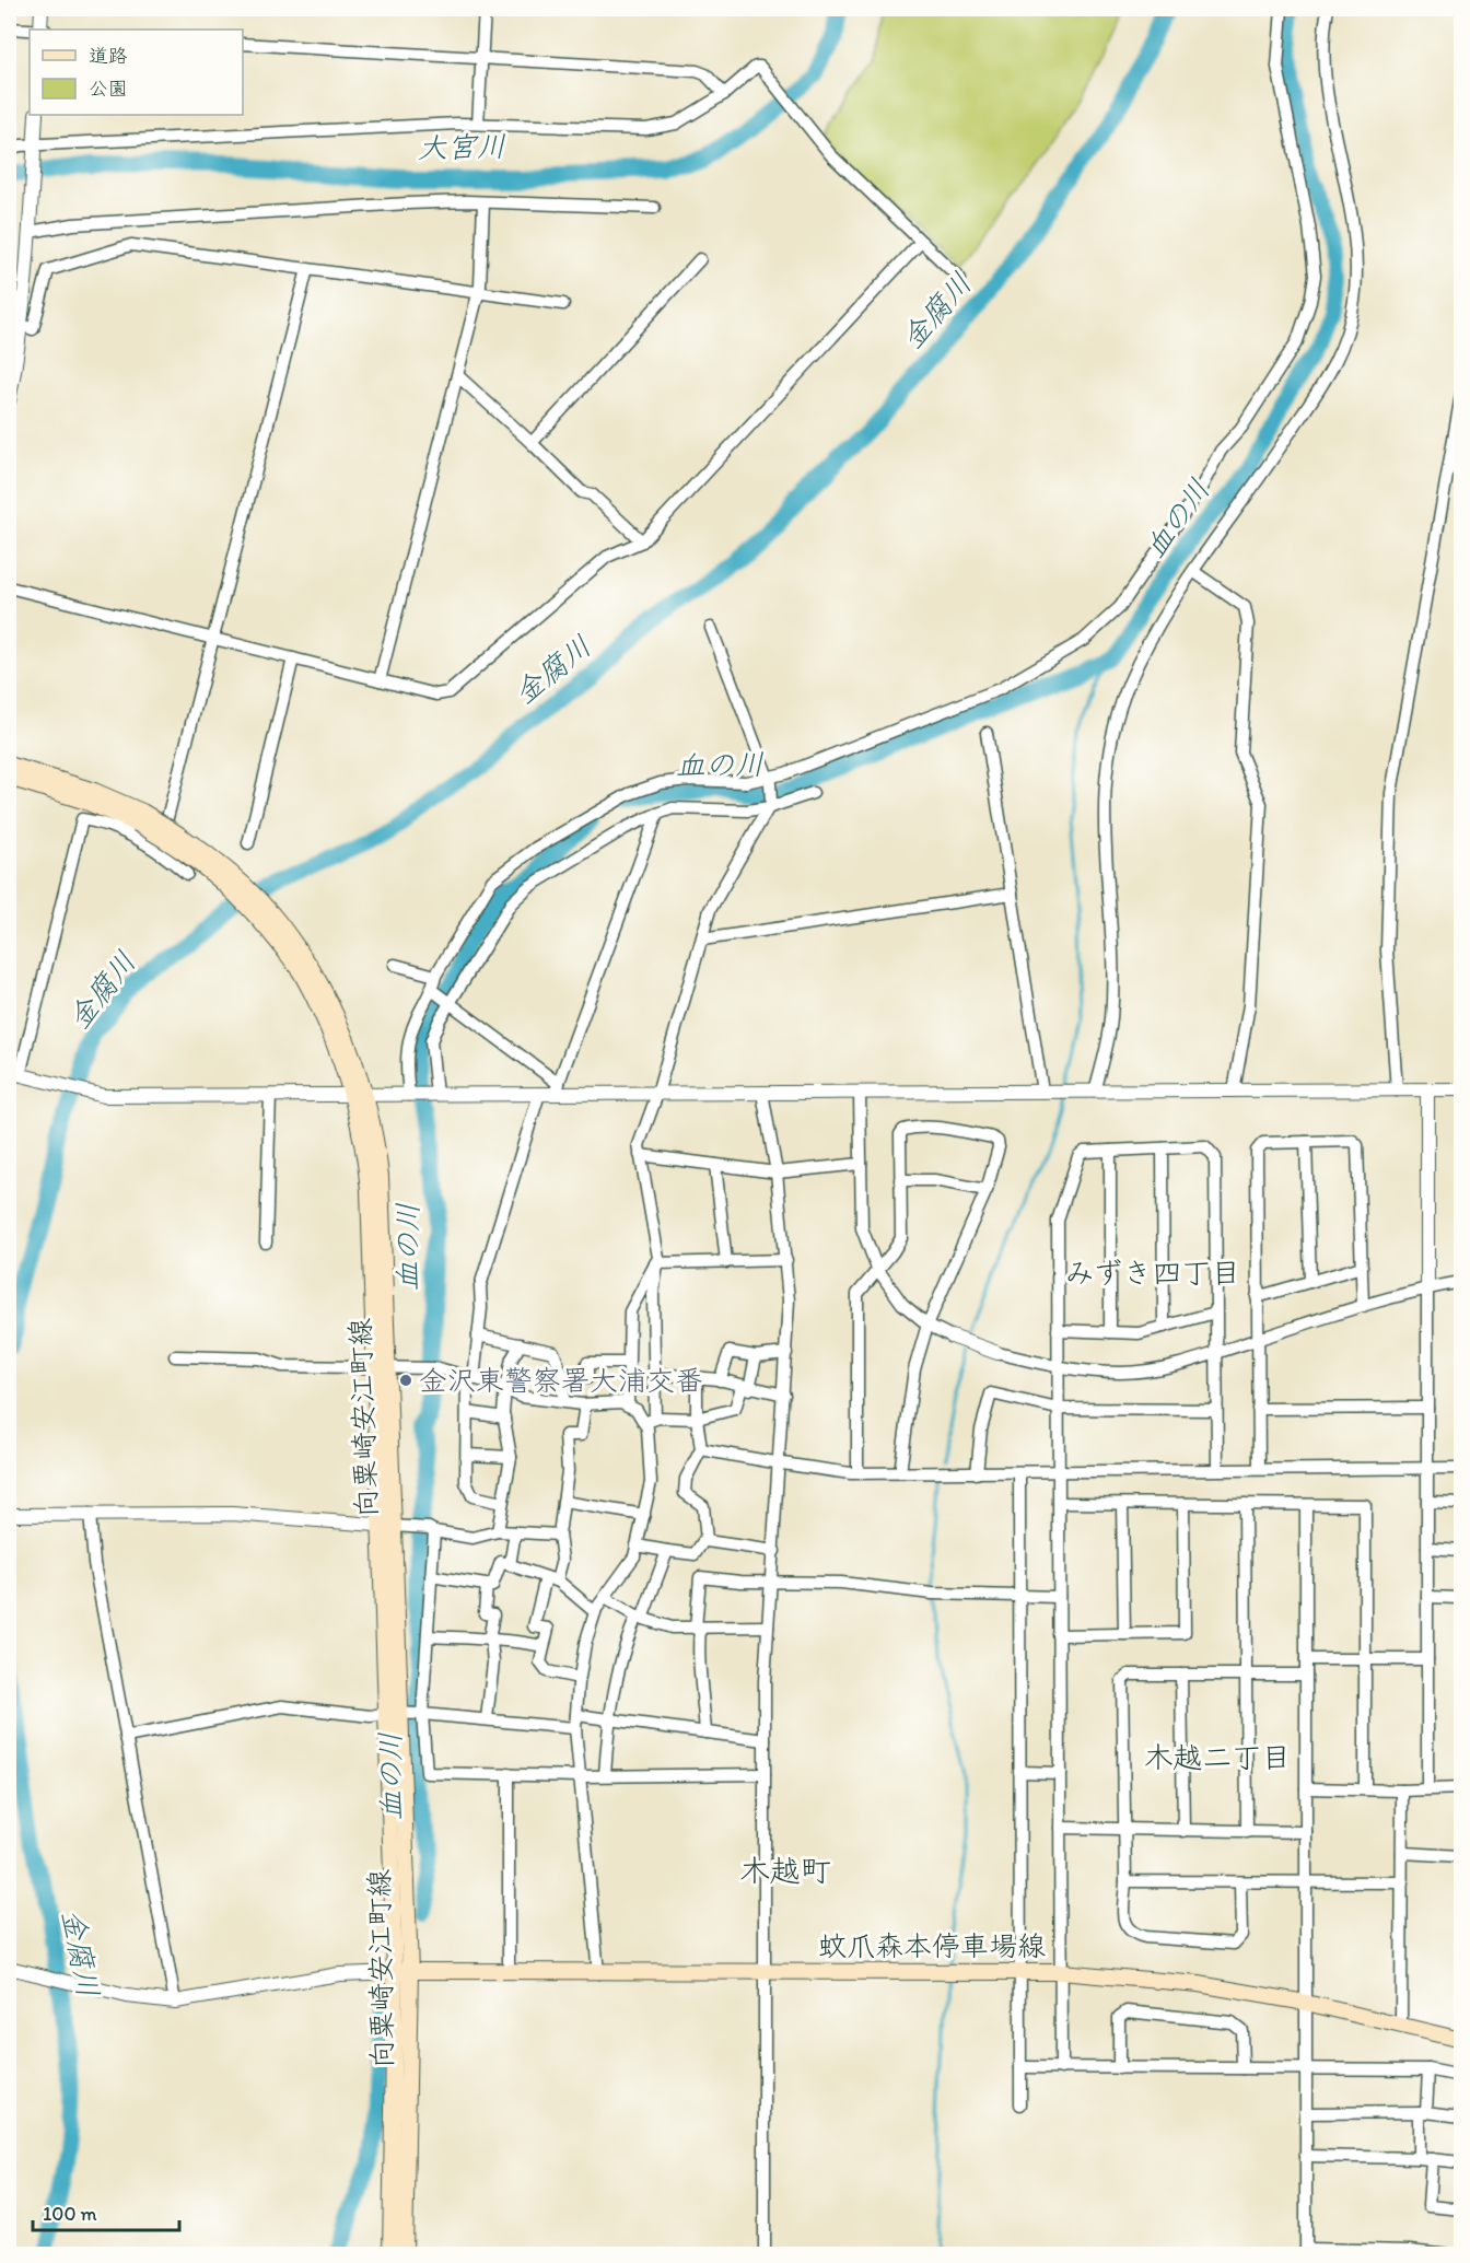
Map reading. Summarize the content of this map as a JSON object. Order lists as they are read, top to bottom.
{
  "streets": {
    "main road": ["向粟崎安江町線", "蚊爪森本停車場線"]
  },
  "crossings": [
    ["向粟崎安江町線", "蚊爪森本停車場線"]
  ],
  "districts": ["みずき四丁目", "木越二丁目", "木越町"],
  "water": ["大宮川", "金腐川", "血の川"],
  "places": ["金沢東警察署大浦交番"],
  "legend": ["道路", "公園"],
  "scale_bar": "100 m"
}
